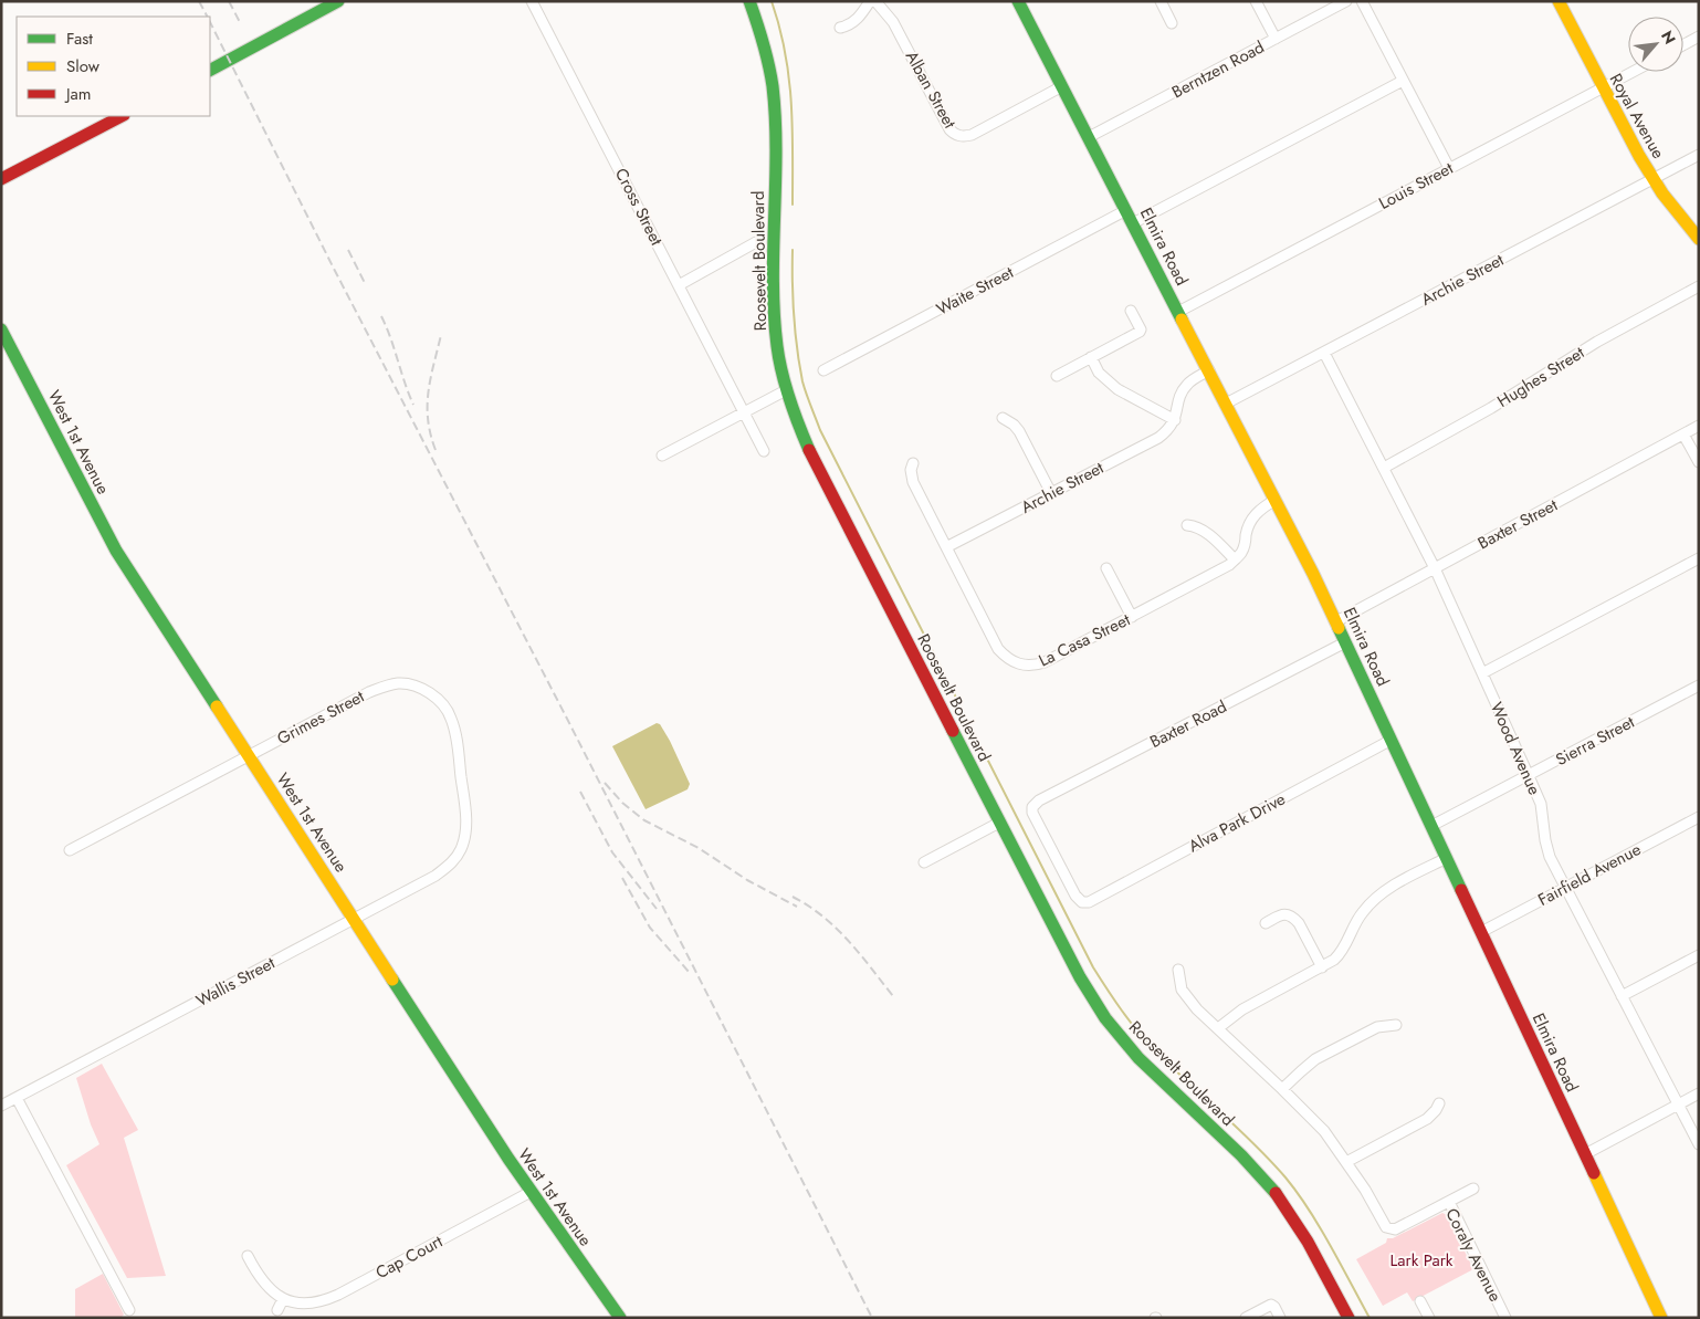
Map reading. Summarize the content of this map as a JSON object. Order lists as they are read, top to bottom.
{
  "streets": {
    "street": [
      "Berntzen Road",
      "Alban Street",
      "Royal Avenue",
      "Louis Street",
      "Cross Street",
      "Elmira Road",
      "Roosevelt Boulevard",
      "Archie Street",
      "Waite Street",
      "Hughes Street",
      "West 1st Avenue",
      "Baxter Street",
      "La Casa Street",
      "Grimes Street",
      "Baxter Road",
      "Sierra Street",
      "Wood Avenue",
      "Alva Park Drive",
      "Fairfield Avenue",
      "Wallis Street",
      "Coraly Avenue",
      "Cap Court"
    ]
  },
  "crossings": [
    ["Berntzen Road", "Elmira Road"],
    ["Alban Street", "Elmira Road"],
    ["Royal Avenue", "Louis Street"],
    ["Royal Avenue", "Archie Street"],
    ["Louis Street", "Elmira Road"],
    ["Elmira Road", "Archie Street"],
    ["Elmira Road", "Waite Street"],
    ["Elmira Road", "Baxter Street"],
    ["Elmira Road", "La Casa Street"],
    ["Elmira Road", "Baxter Road"],
    ["Elmira Road", "Sierra Street"],
    ["Elmira Road", "Alva Park Drive"],
    ["Elmira Road", "Fairfield Avenue"],
    ["Archie Street", "La Casa Street"],
    ["Archie Street", "Wood Avenue"],
    ["Hughes Street", "Wood Avenue"],
    ["West 1st Avenue", "Grimes Street"],
    ["West 1st Avenue", "Wallis Street"],
    ["West 1st Avenue", "Cap Court"],
    ["Baxter Street", "Wood Avenue"],
    ["Grimes Street", "Wallis Street"],
    ["Baxter Road", "Alva Park Drive"],
    ["Sierra Street", "Wood Avenue"],
    ["Wood Avenue", "Fairfield Avenue"]
  ],
  "parks": ["Lark Park"],
  "legend": ["Fast", "Slow", "Jam"],
  "north": "top right"
}
